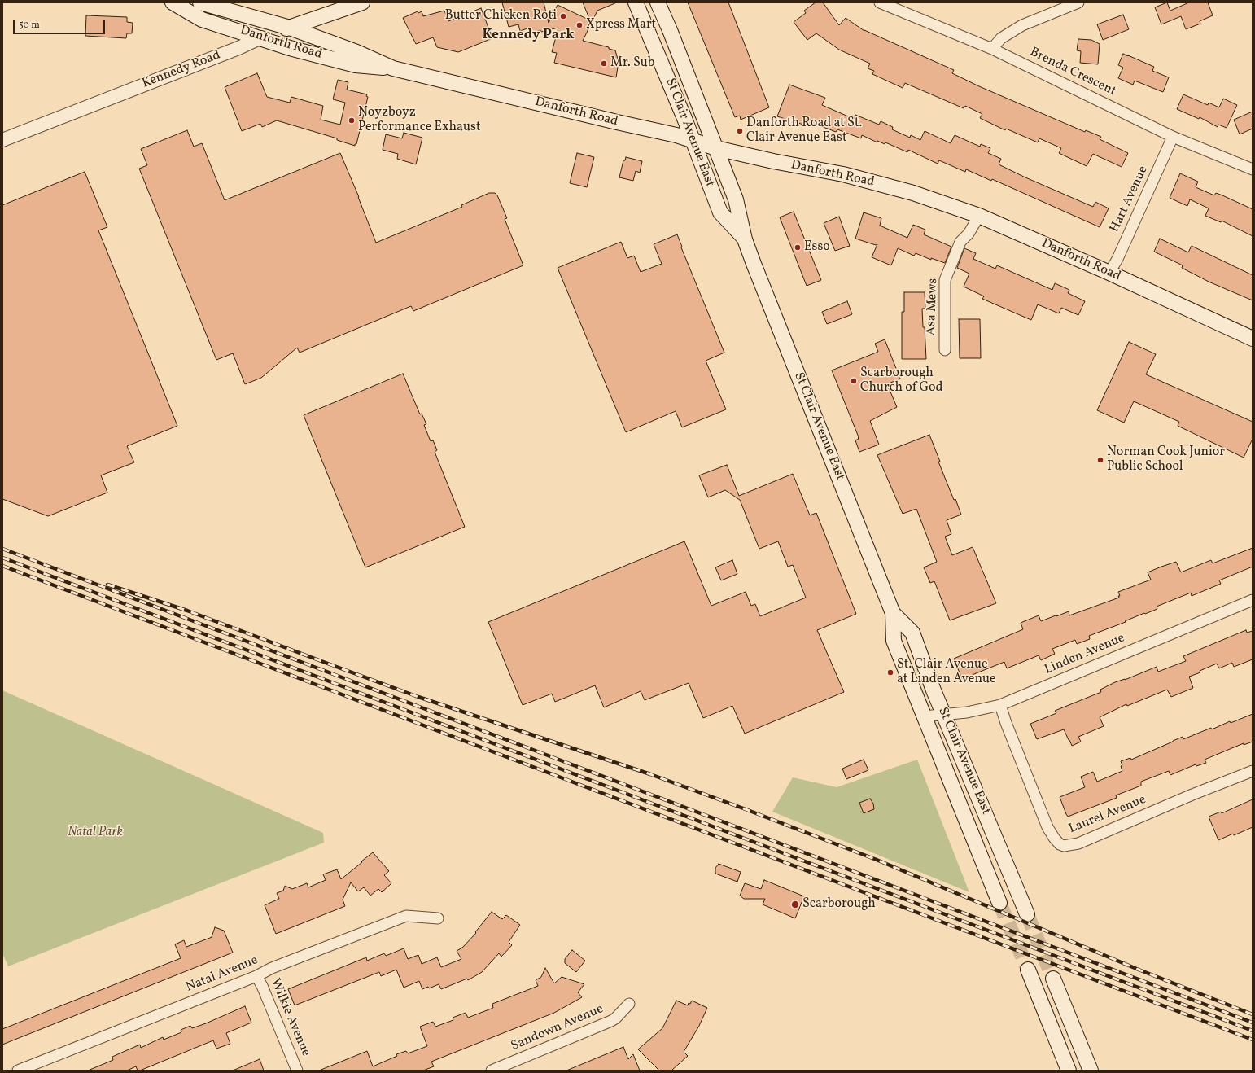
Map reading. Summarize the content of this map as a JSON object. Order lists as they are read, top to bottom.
{
  "streets": {
    "main road": ["Danforth Road", "Kennedy Road", "St Clair Avenue East"],
    "street": [
      "Brenda Crescent",
      "Hart Avenue",
      "Asa Mews",
      "Linden Avenue",
      "Laurel Avenue",
      "Natal Avenue",
      "Wilkie Avenue",
      "Sandown Avenue"
    ]
  },
  "crossings": [
    ["Danforth Road", "Kennedy Road"],
    ["Danforth Road", "St Clair Avenue East"],
    ["Danforth Road", "Hart Avenue"],
    ["Danforth Road", "Asa Mews"],
    ["Brenda Crescent", "Hart Avenue"],
    ["St Clair Avenue East", "Linden Avenue"],
    ["Linden Avenue", "Laurel Avenue"],
    ["Natal Avenue", "Wilkie Avenue"]
  ],
  "districts": ["Kennedy Park"],
  "parks": ["Natal Park"],
  "places": [
    "Butter Chicken Roti",
    "Xpress Mart",
    "Mr. Sub",
    "Noyzboyz Performance Exhaust",
    "Danforth Road at St. Clair Avenue East",
    "Esso",
    "Scarborough Church of God",
    "Norman Cook Junior Public School",
    "St. Clair Avenue at Linden Avenue",
    "Scarborough"
  ],
  "scale_bar": "50 m"
}
